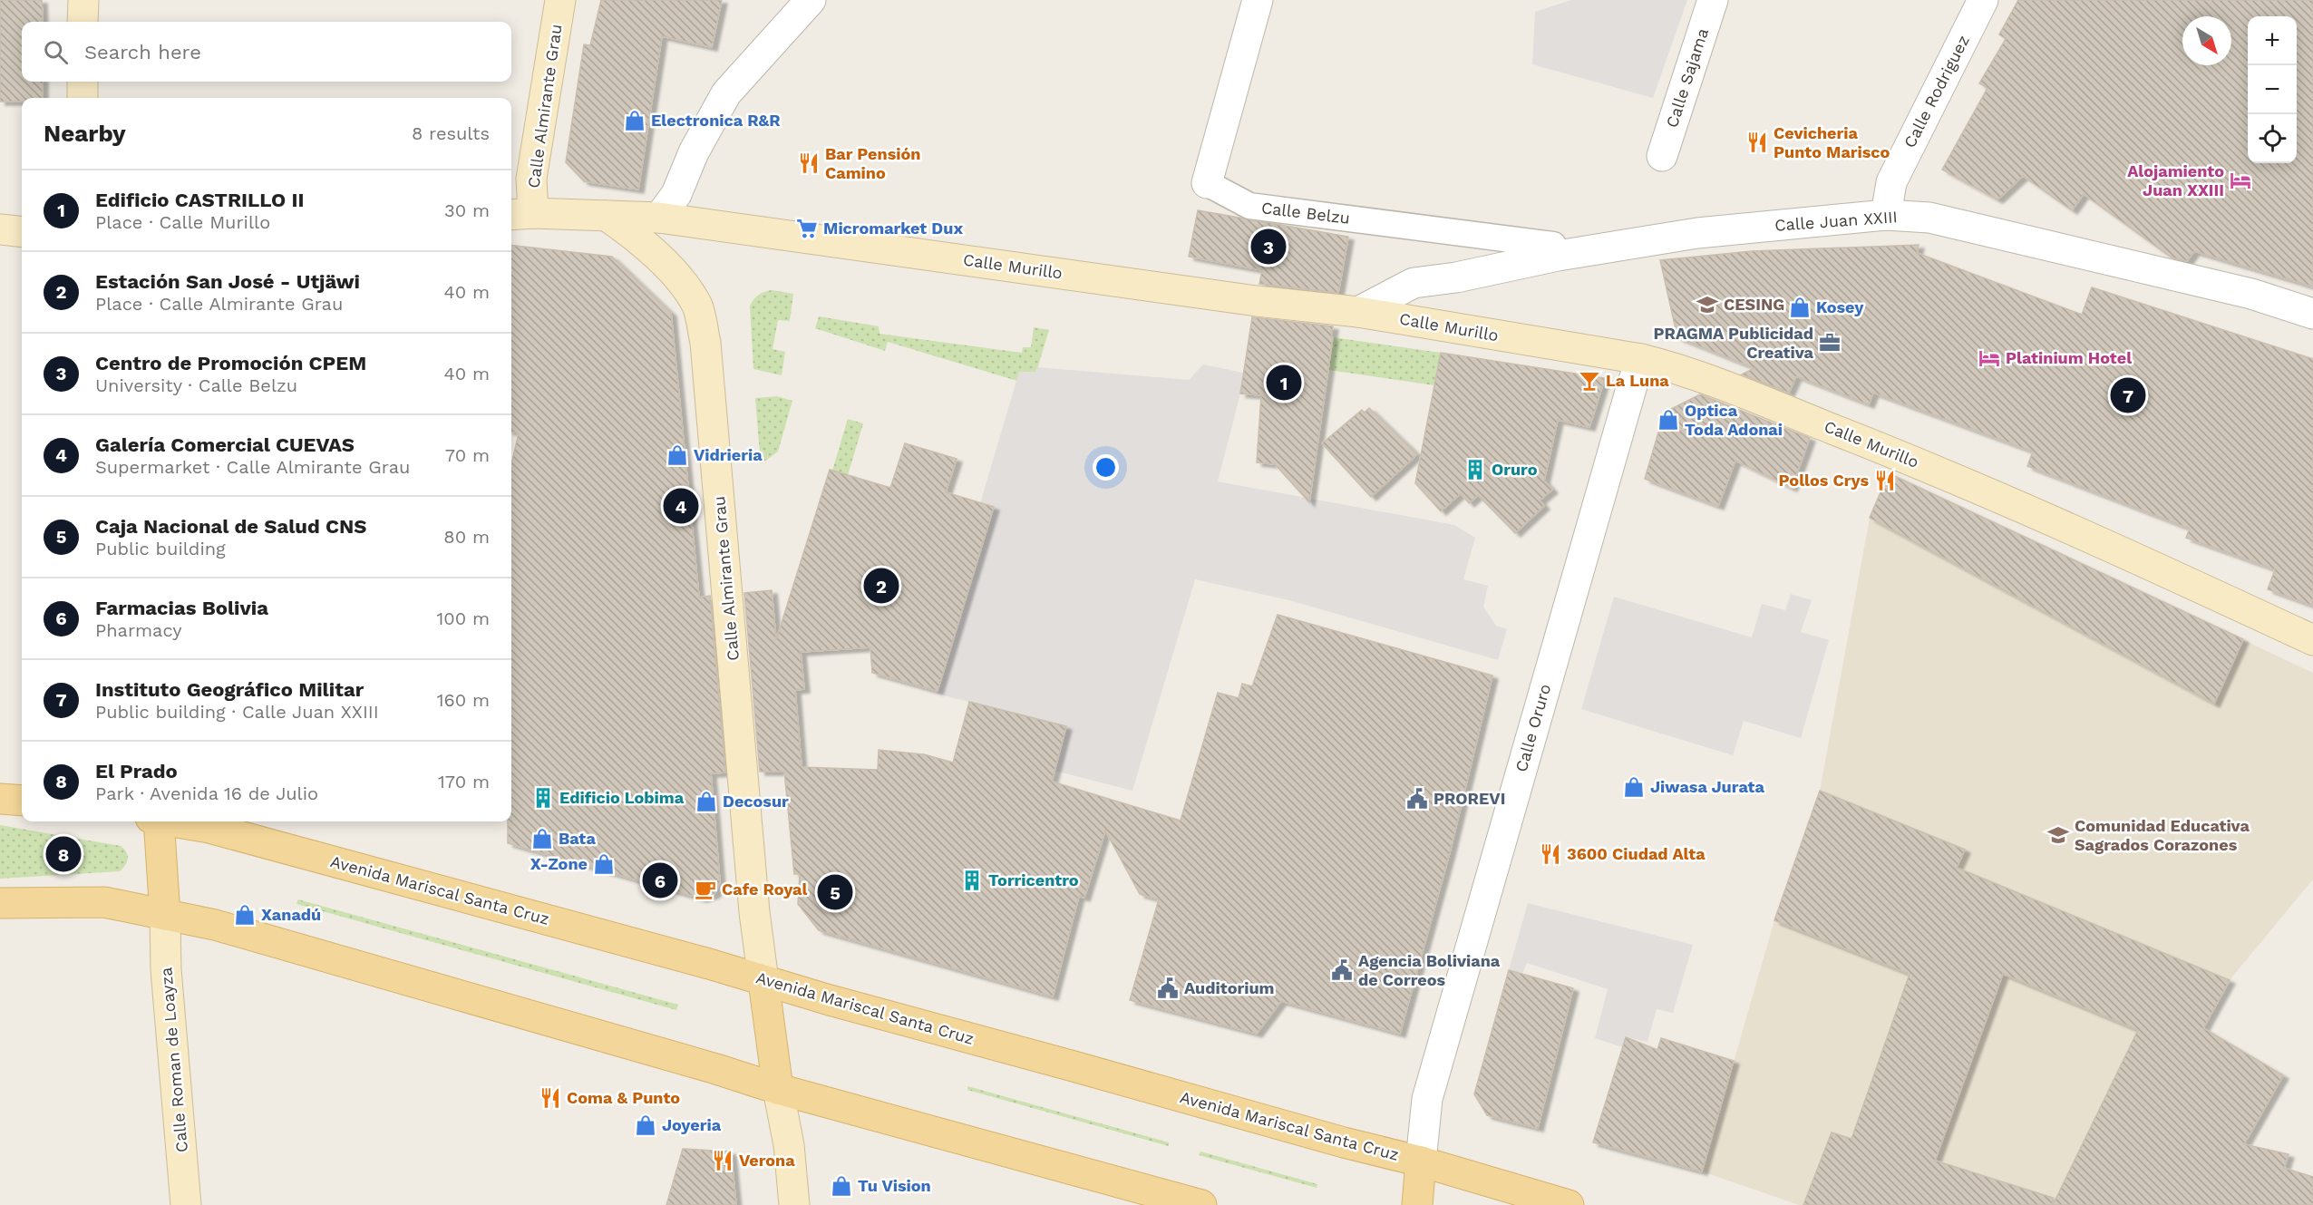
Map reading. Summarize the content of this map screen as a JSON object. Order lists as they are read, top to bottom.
{
  "streets": {
    "main road": [
      "Calle Almirante Grau",
      "Calle Murillo",
      "Avenida Mariscal Santa Cruz",
      "Calle Roman de Loayza"
    ],
    "street": [
      "Calle Sajama",
      "Calle Rodriguez",
      "Calle Belzu",
      "Calle Juan XXIII",
      "Calle Oruro"
    ]
  },
  "crossings": [
    ["Calle Rodriguez", "Calle Juan XXIII"],
    ["Calle Almirante Grau", "Calle Murillo"],
    ["Calle Almirante Grau", "Avenida Mariscal Santa Cruz"],
    ["Calle Belzu", "Calle Juan XXIII"],
    ["Calle Juan XXIII", "Calle Murillo"],
    ["Calle Murillo", "Calle Oruro"],
    ["Calle Oruro", "Avenida Mariscal Santa Cruz"]
  ],
  "places": {
    "shop": [
      "Electronica R&R",
      "Kosey",
      "Optica Toda Adonai",
      "Vidrieria",
      "Jiwasa Jurata",
      "Decosur",
      "Bata",
      "X-Zone",
      "Xanadú",
      "Joyeria",
      "Tu Vision"
    ],
    "restaurant": [
      "Cevicheria Punto Marisco",
      "Bar Pensión Camino",
      "Pollos Crys",
      "3600 Ciudad Alta",
      "Coma & Punto",
      "Verona"
    ],
    "hotel": ["Alojamiento Juan XXIII", "Platinium Hotel"],
    "supermarket": ["Micromarket Dux"],
    "school or university": ["CESING", "Comunidad Educativa Sagrados Corazones"],
    "office": ["PRAGMA Publicidad Creativa"],
    "bar": ["La Luna"],
    "building": ["Oruro", "Edificio Lobima", "Torricentro"],
    "public building": ["PROREVI", "Agencia Boliviana de Correos", "Auditorium"],
    "cafe": ["Cafe Royal"]
  },
  "north": "bottom right",
  "page": {
    "map_buttons": ["+", "−"],
    "search": "Search here",
    "heading": ["Nearby", "8 results"],
    "list": [
      {
        "mark": "1",
        "name": "Edificio CASTRILLO II",
        "note": "Place · Calle Murillo",
        "value": "30 m"
      },
      {
        "mark": "2",
        "name": "Estación San José - Utjäwi",
        "note": "Place · Calle Almirante Grau",
        "value": "40 m"
      },
      {
        "mark": "3",
        "name": "Centro de Promoción CPEM",
        "note": "University · Calle Belzu",
        "value": "40 m"
      },
      {
        "mark": "4",
        "name": "Galería Comercial CUEVAS",
        "note": "Supermarket · Calle Almirante Grau",
        "value": "70 m"
      },
      {
        "mark": "5",
        "name": "Caja Nacional de Salud CNS",
        "note": "Public building",
        "value": "80 m"
      },
      {
        "mark": "6",
        "name": "Farmacias Bolivia",
        "note": "Pharmacy",
        "value": "100 m"
      },
      {
        "mark": "7",
        "name": "Instituto Geográfico Militar",
        "note": "Public building · Calle Juan XXIII",
        "value": "160 m"
      },
      {
        "mark": "8",
        "name": "El Prado",
        "note": "Park · Avenida 16 de Julio",
        "value": "170 m"
      }
    ],
    "pins": [
      "3",
      "1",
      "7",
      "4",
      "2",
      "8",
      "6",
      "5"
    ]
  }
}
